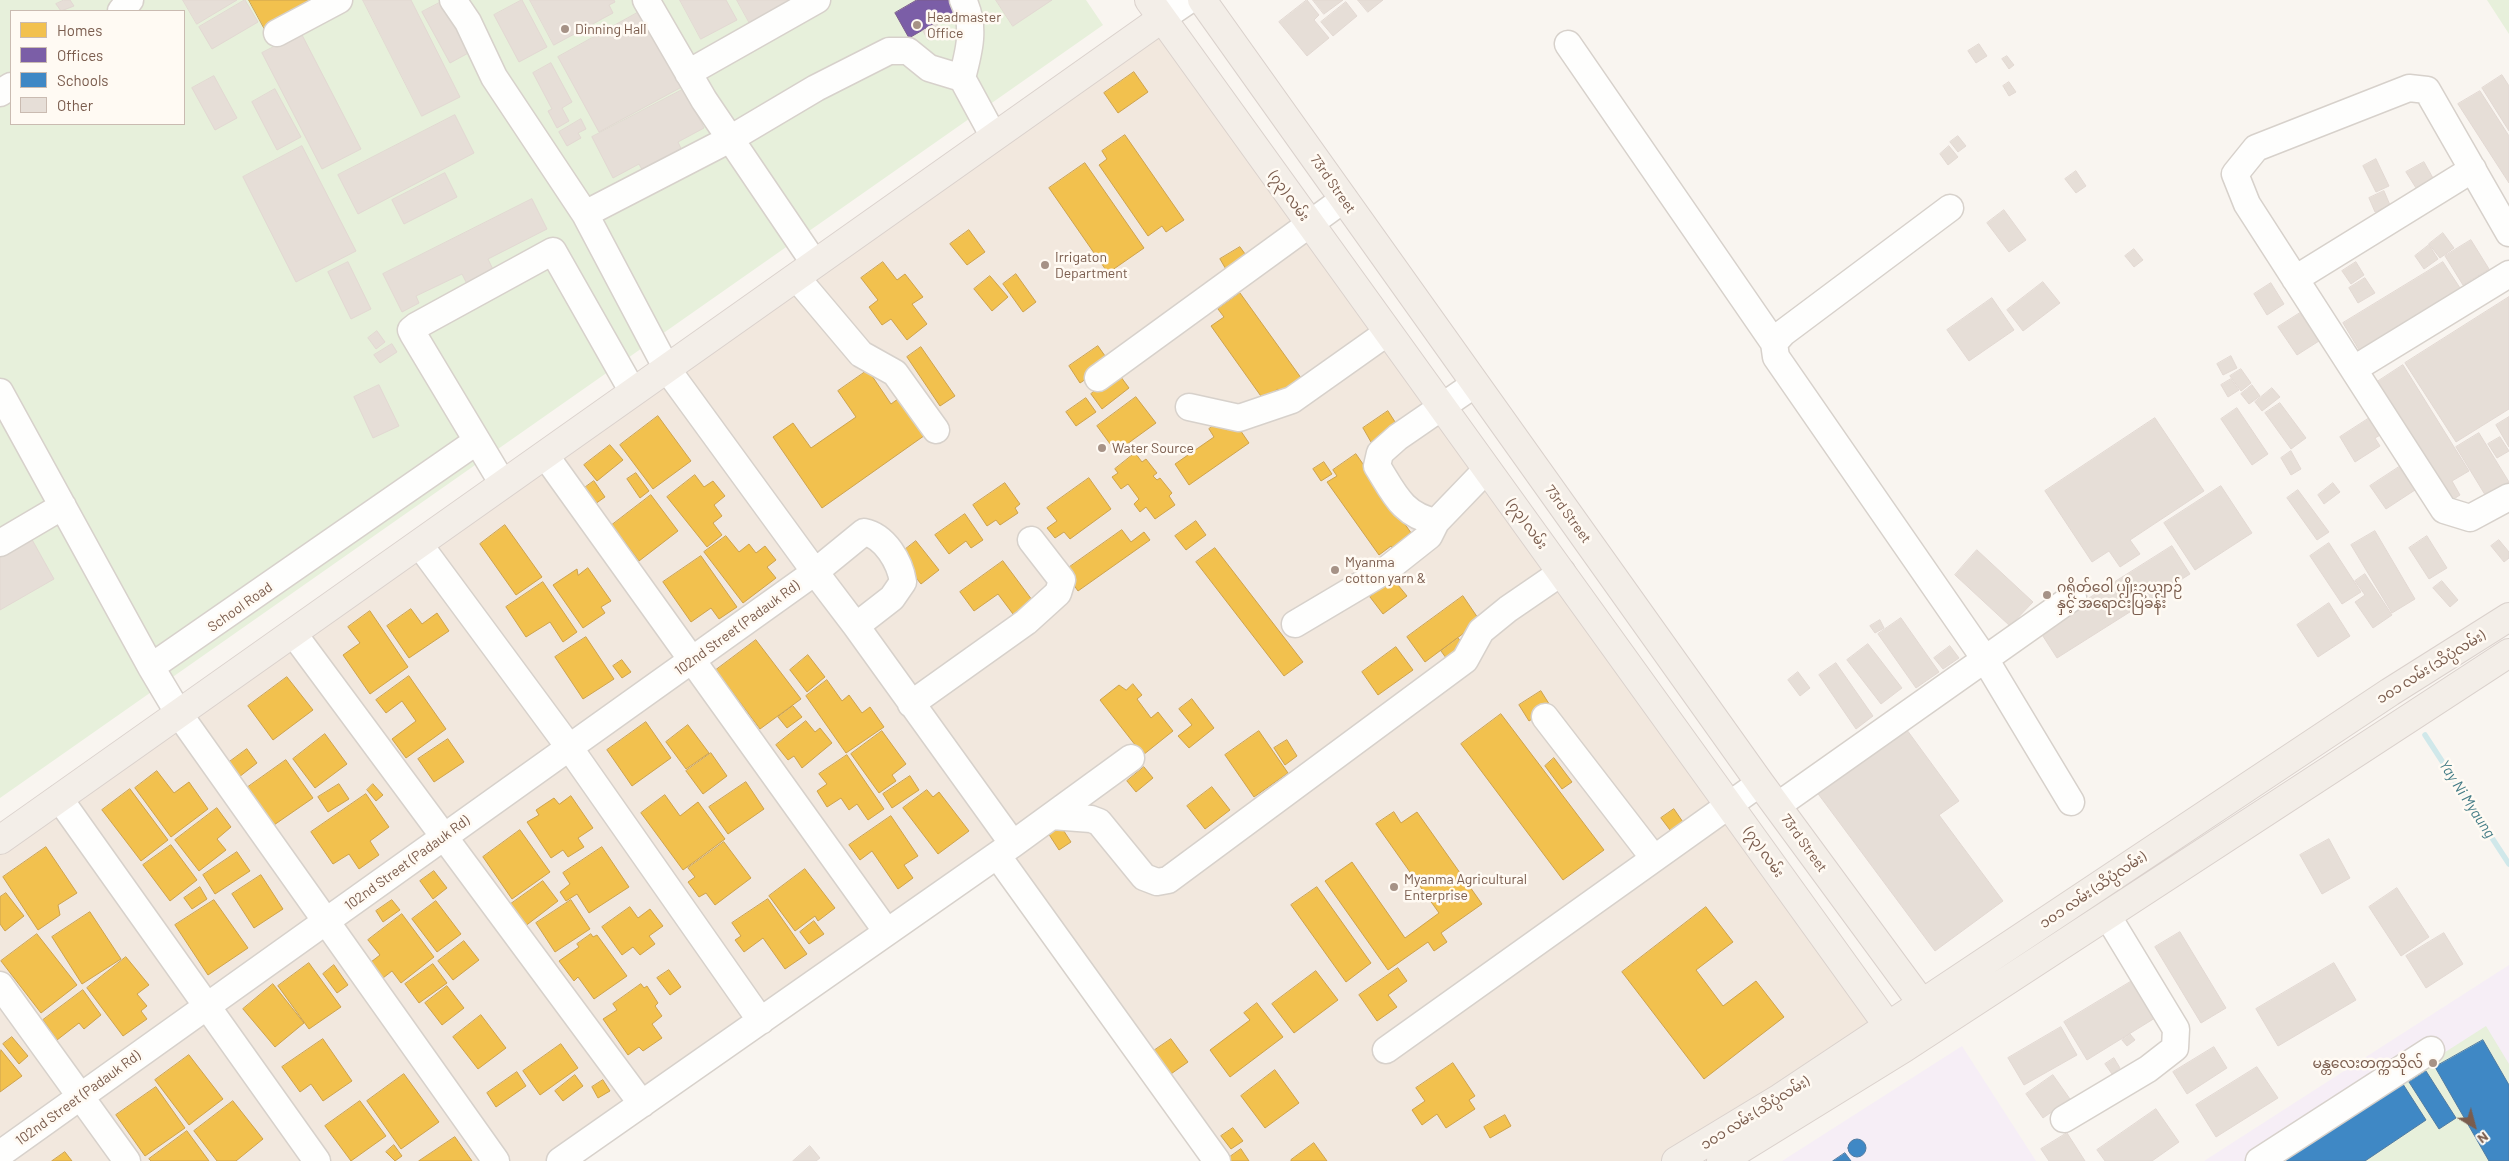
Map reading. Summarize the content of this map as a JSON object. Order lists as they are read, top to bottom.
{
  "streets": {
    "main road": ["73rd Street", "(၇၃) လမ်း", "၁၀၁ လမ်း (သိပ္ပံလမ်း)"],
    "street": ["School Road", "102nd Street (Padauk Rd)"]
  },
  "crossings": [
    ["73rd Street", "၁၀၁ လမ်း (သိပ္ပံလမ်း)"],
    ["(၇၃) လမ်း", "၁၀၁ လမ်း (သိပ္ပံလမ်း)"]
  ],
  "water": ["Yay Ni Myaung"],
  "places": [
    "Headmaster Office",
    "Dinning Hall",
    "Irrigaton Department",
    "Water Source",
    "Myanma cotton yarn &",
    "ဂရိတ်ဝေါ ပျိုးဥယျာဉ် နှင့် အရောင်းပြခန်း",
    "Myanma Agricultural Enterprise",
    "မန္တလေးတက္ကသိုလ်"
  ],
  "legend": [
    "Homes",
    "Offices",
    "Schools",
    "Other"
  ],
  "north": "bottom right"
}
